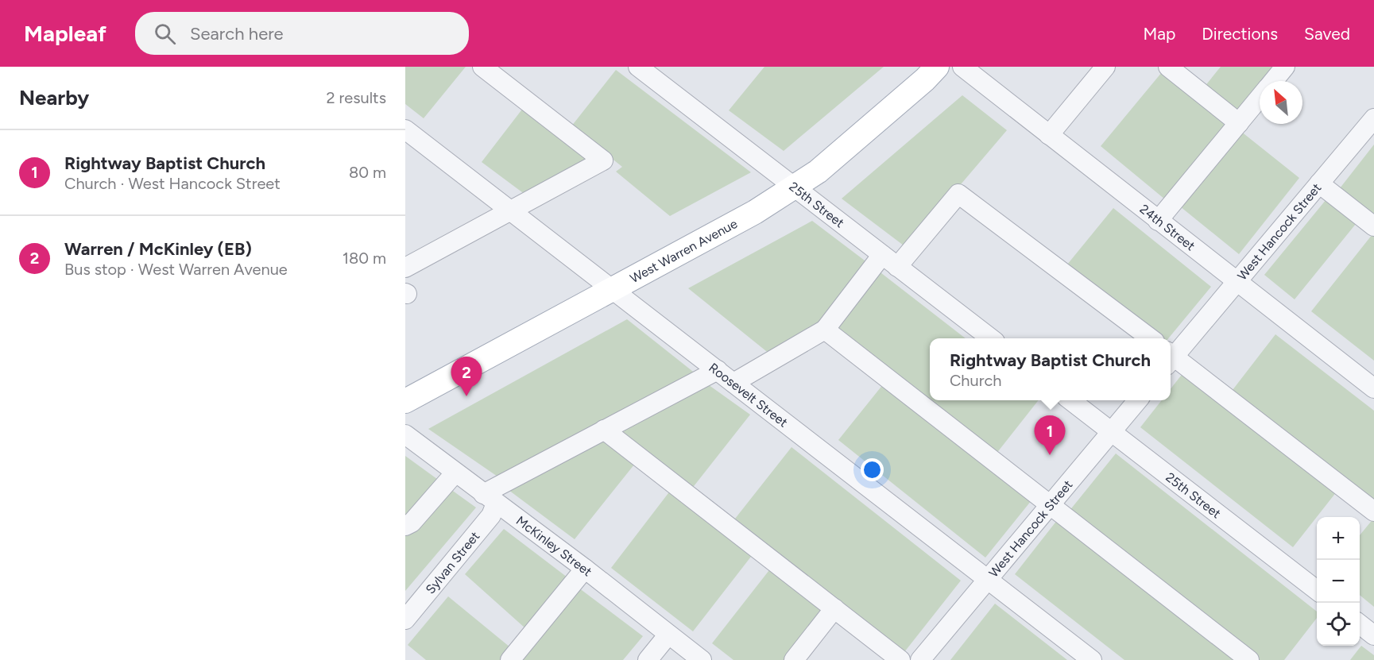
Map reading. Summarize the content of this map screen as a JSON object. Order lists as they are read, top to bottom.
{
  "streets": {
    "main road": ["West Warren Avenue"],
    "street": [
      "25th Street",
      "24th Street",
      "West Hancock Street",
      "Roosevelt Street",
      "McKinley Street",
      "Sylvan Street"
    ]
  },
  "crossings": [
    ["25th Street", "West Hancock Street"],
    ["25th Street", "West Warren Avenue"],
    ["24th Street", "West Hancock Street"],
    ["West Hancock Street", "Roosevelt Street"],
    ["West Warren Avenue", "Roosevelt Street"],
    ["McKinley Street", "Sylvan Street"]
  ],
  "north": "top left",
  "page": {
    "header": "Mapleaf",
    "search": "Search here",
    "nav": ["Map", "Directions", "Saved"],
    "heading": ["Nearby", "2 results"],
    "list": [
      {
        "mark": "1",
        "name": "Rightway Baptist Church",
        "note": "Church · West Hancock Street",
        "value": "80 m"
      },
      {
        "mark": "2",
        "name": "Warren / McKinley (EB)",
        "note": "Bus stop · West Warren Avenue",
        "value": "180 m"
      }
    ],
    "popup": ["Rightway Baptist Church", "Church"],
    "pins": ["2", "1"],
    "map_buttons": ["+", "−"]
  }
}
